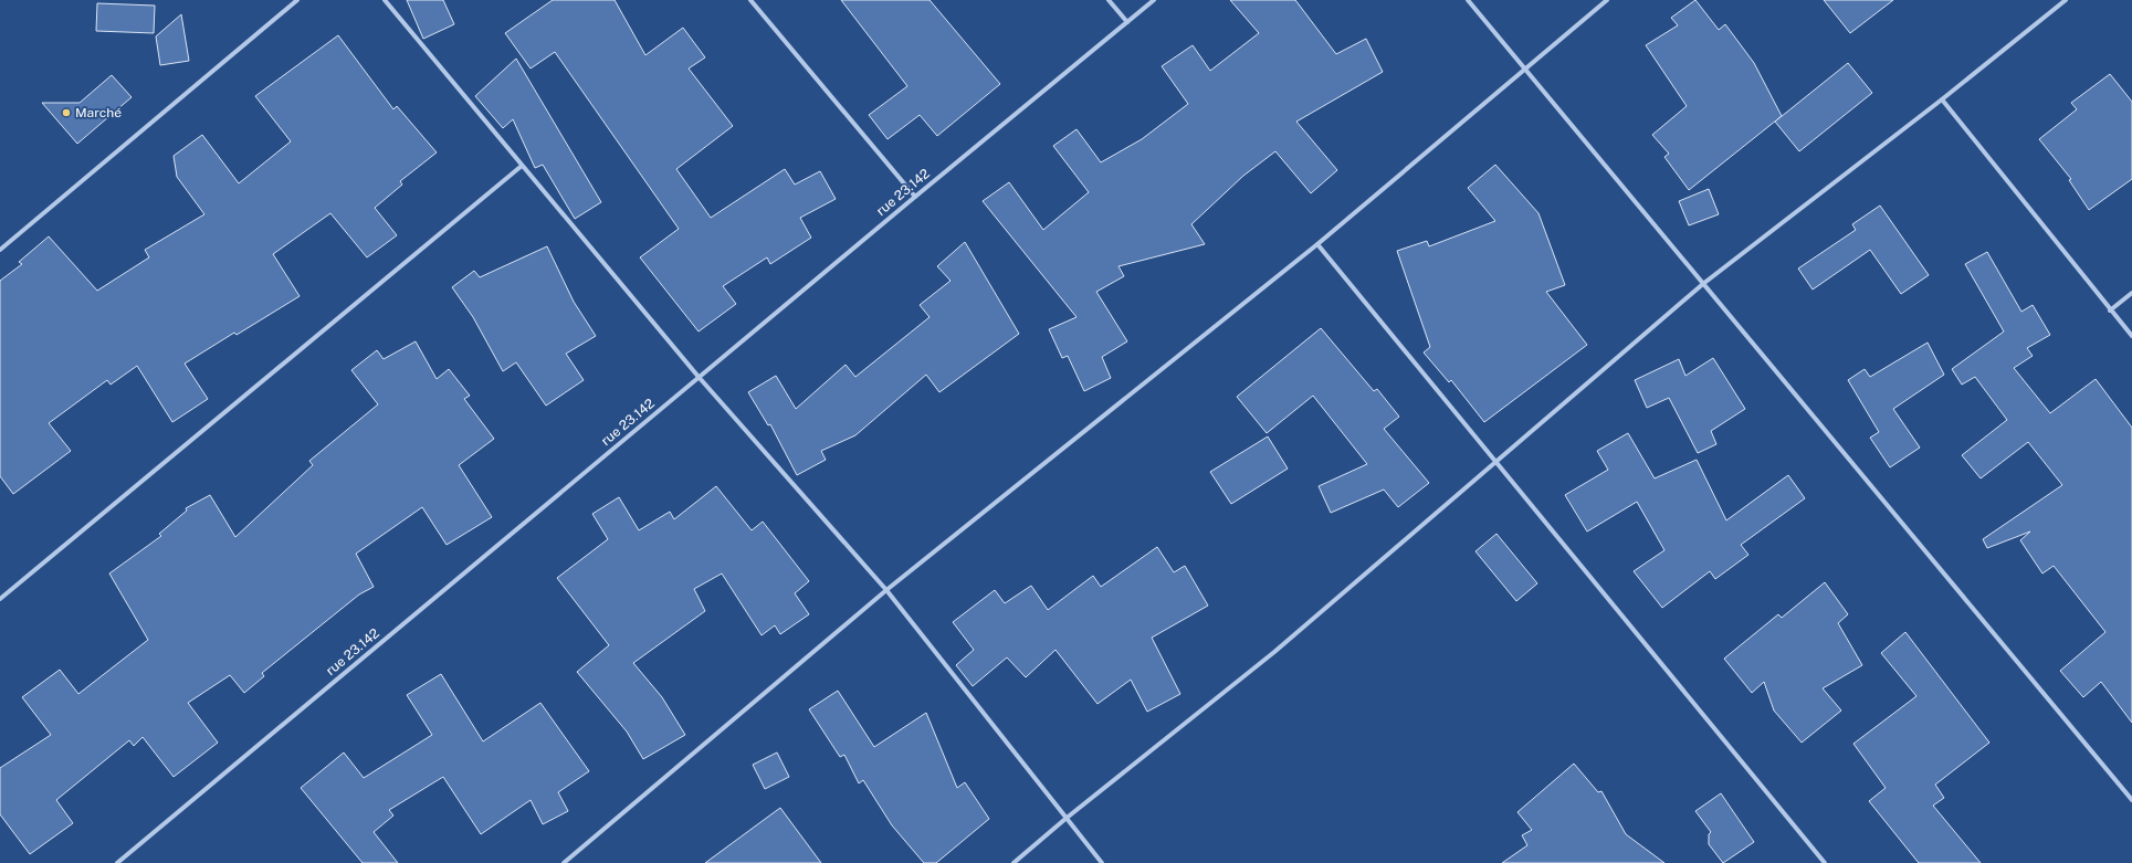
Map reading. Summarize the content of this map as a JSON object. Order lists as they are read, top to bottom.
{
  "streets": {
    "street": ["rue 23.142"]
  },
  "places": ["Marché"]
}
